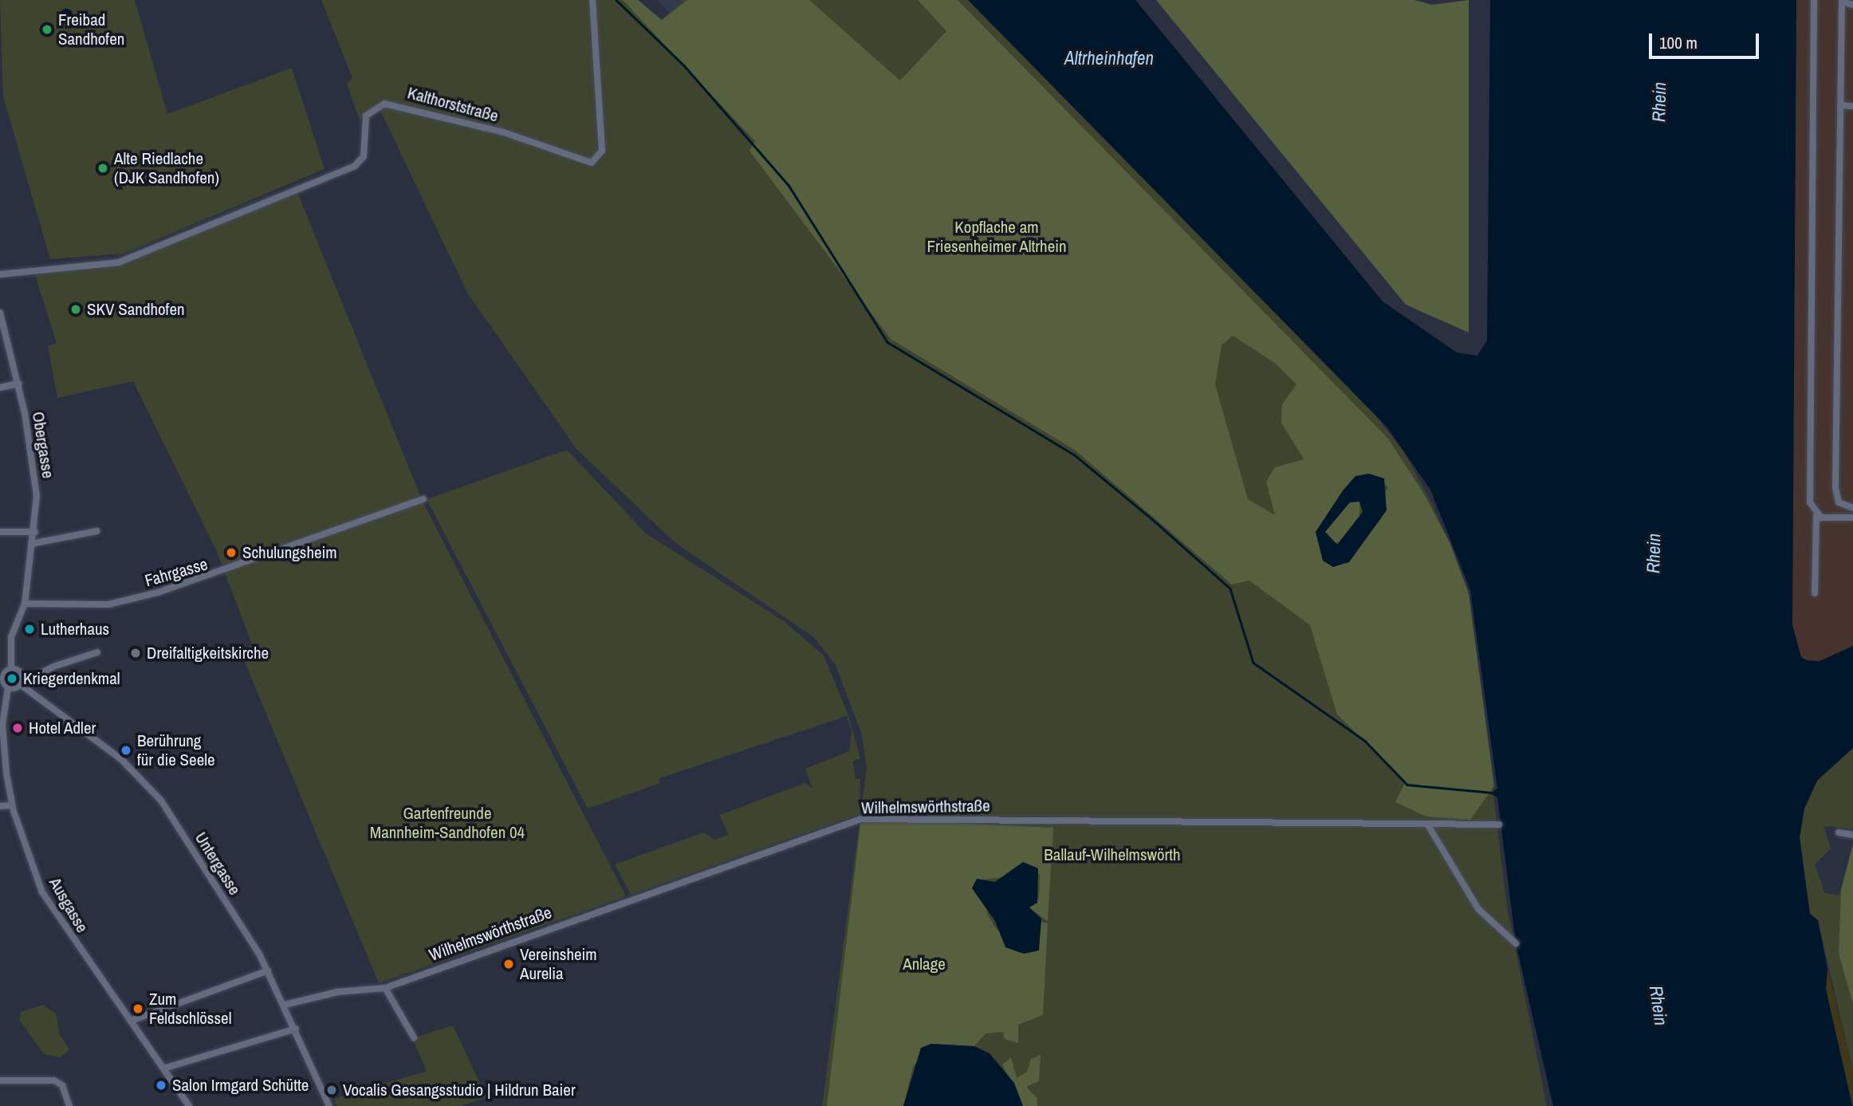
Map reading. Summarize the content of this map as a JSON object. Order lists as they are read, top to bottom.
{
  "streets": {
    "street": [
      "Kalthorststraße",
      "Obergasse",
      "Fahrgasse",
      "Wilhelmswörthstraße",
      "Untergasse",
      "Ausgasse"
    ]
  },
  "crossings": [
    ["Obergasse", "Fahrgasse"],
    ["Obergasse", "Ausgasse"],
    ["Wilhelmswörthstraße", "Untergasse"]
  ],
  "water": ["Altrheinhafen", "Rhein"],
  "parks": [
    "Kopflache am Friesenheimer Altrhein",
    "Gartenfreunde Mannheim-Sandhofen 04",
    "Ballauf-Wilhelmswörth",
    "Anlage"
  ],
  "places": [
    "Freibad Sandhofen",
    "Alte Riedlache (DJK Sandhofen)",
    "SKV Sandhofen",
    "Schulungsheim",
    "Lutherhaus",
    "Dreifaltigkeitskirche",
    "Kriegerdenkmal",
    "Hotel Adler",
    "Berührung für die Seele",
    "Vereinsheim Aurelia",
    "Zum Feldschlössel",
    "Salon Irmgard Schütte",
    "Vocalis Gesangsstudio | Hildrun Baier"
  ],
  "scale_bar": "100 m"
}
